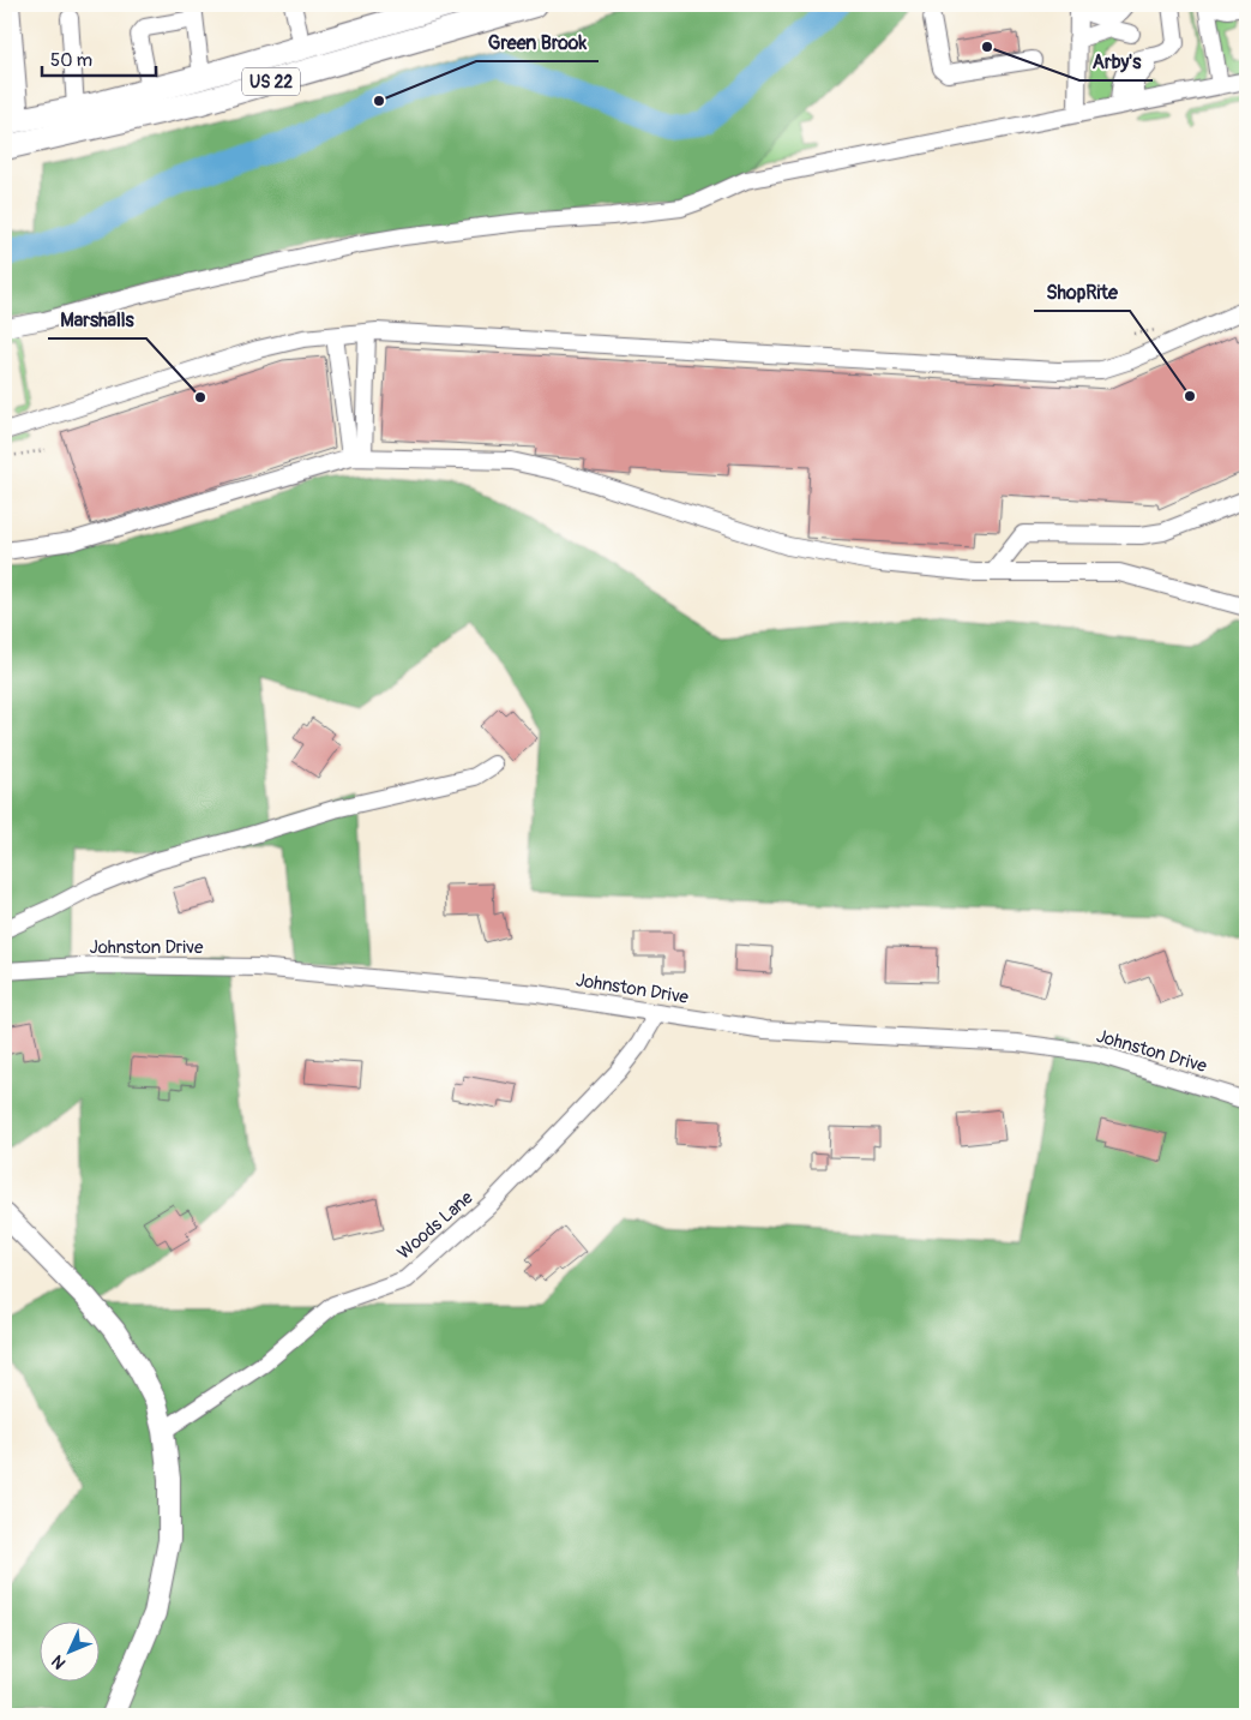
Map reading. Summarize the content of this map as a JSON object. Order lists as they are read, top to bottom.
{
  "streets": {
    "highway": ["US 22"],
    "street": ["Johnston Drive", "Woods Lane"]
  },
  "crossings": [
    ["Johnston Drive", "Woods Lane"]
  ],
  "places": [
    "Arby's",
    "Green Brook",
    "ShopRite",
    "Marshalls"
  ],
  "scale_bar": "50 m",
  "north": "bottom left"
}
